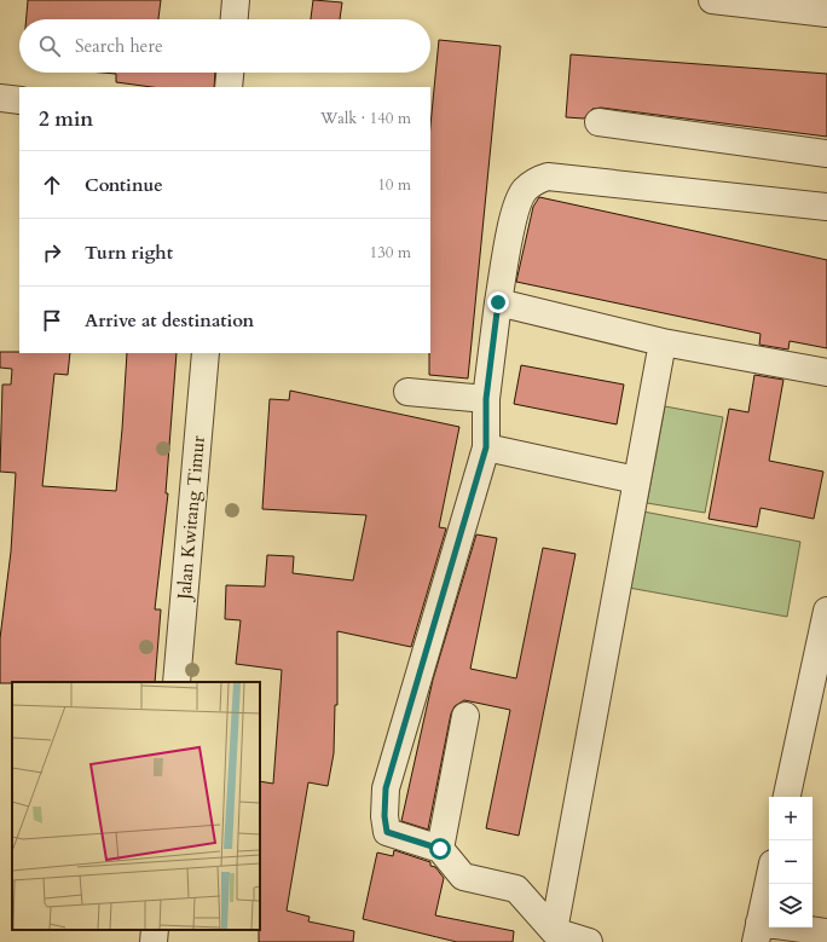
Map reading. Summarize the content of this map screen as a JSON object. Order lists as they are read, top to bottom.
{
  "streets": {
    "street": ["Jalan Kwitang Timur"]
  },
  "page": {
    "search": "Search here",
    "heading": ["2 min", "Walk · 140 m"],
    "list": [
      ["Continue", "10 m"],
      ["Turn right", "130 m"],
      "Arrive at destination"
    ],
    "map_buttons": ["+", "−"]
  }
}
